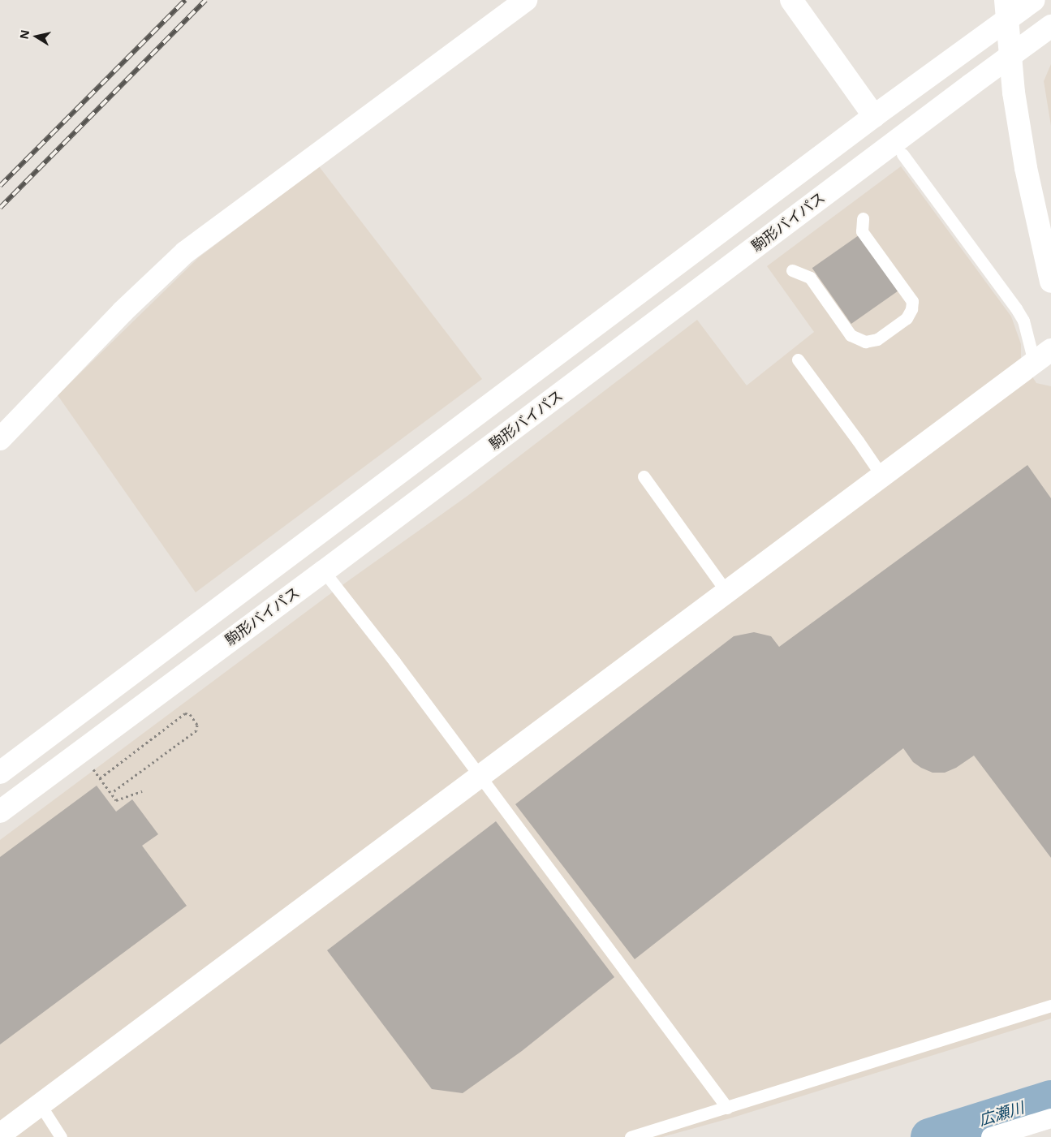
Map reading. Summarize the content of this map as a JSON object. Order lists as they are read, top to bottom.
{
  "streets": {
    "main road": ["駒形バイパス"]
  },
  "water": ["広瀬川"],
  "north": "left"
}
